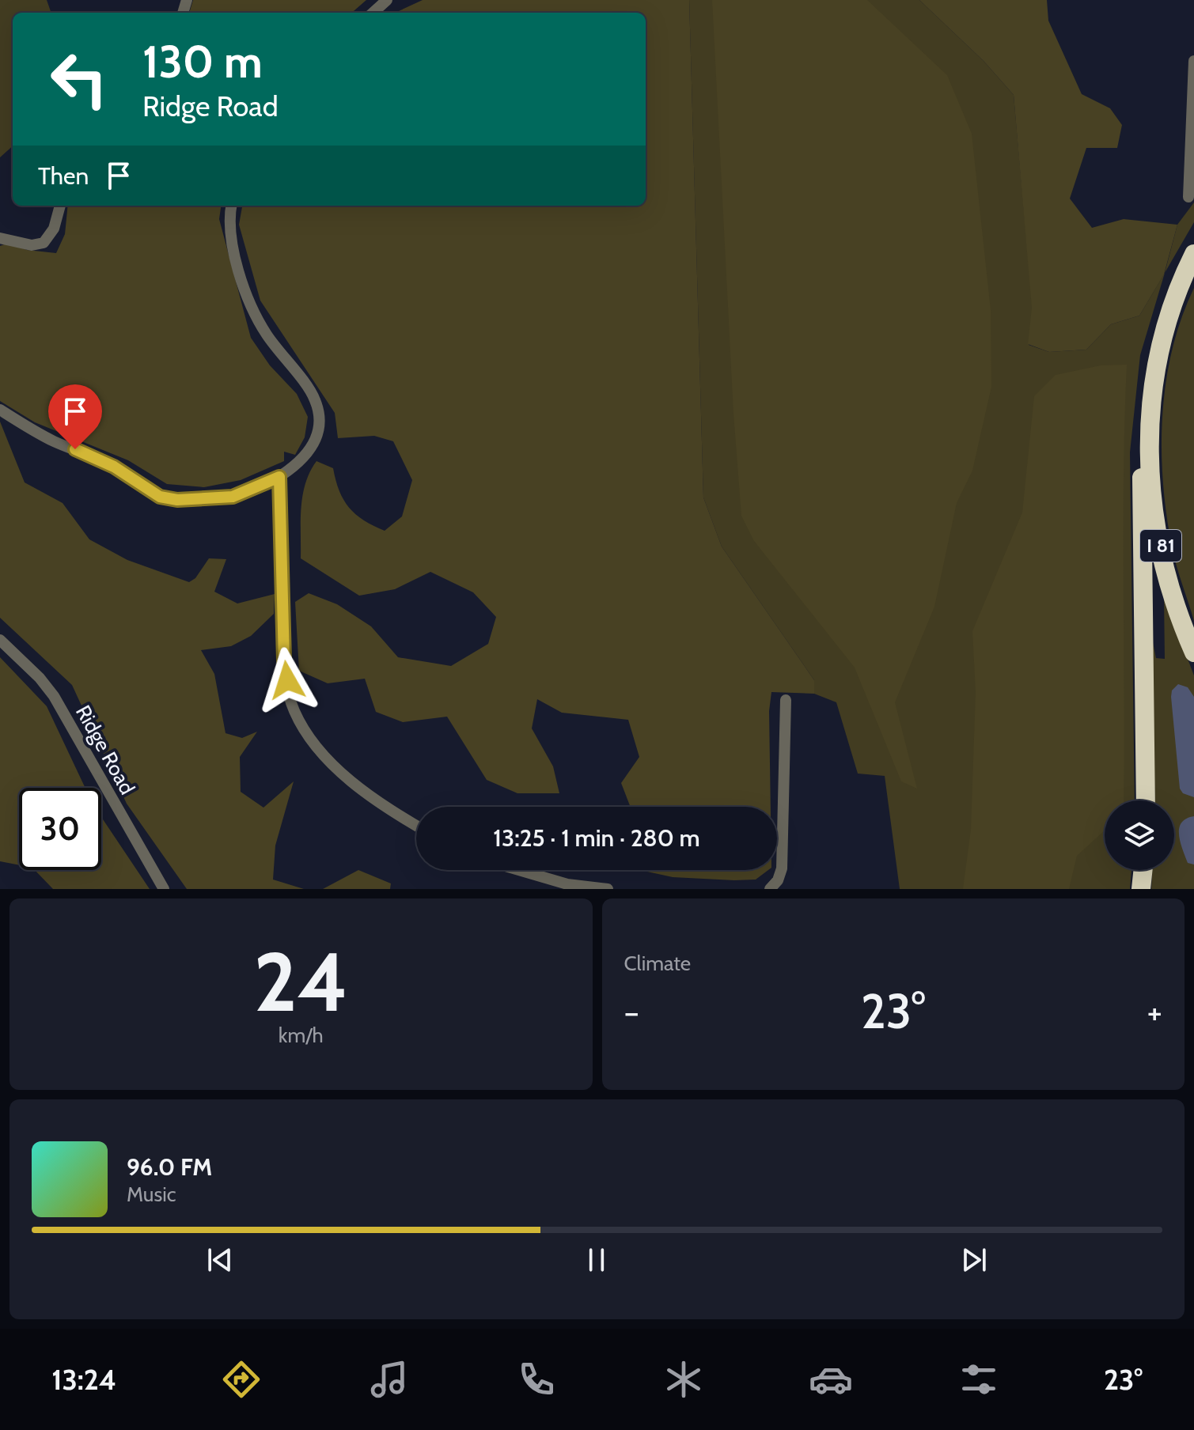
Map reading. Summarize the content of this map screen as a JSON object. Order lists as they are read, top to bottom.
{
  "streets": {
    "highway": ["I 81"],
    "street": ["Ridge Road"]
  },
  "page": {
    "turn": ["130 m", "Ridge Road"],
    "then": "Then",
    "limit": "30",
    "trip": "13:25 · 1 min · 280 m",
    "tile": [
      ["24", "km/h"],
      "Climate"
    ],
    "heat": ["−", "23°", "+"],
    "song": ["96.0 FM", "Music"],
    "tabs": ["13:24", "23°"]
  }
}
